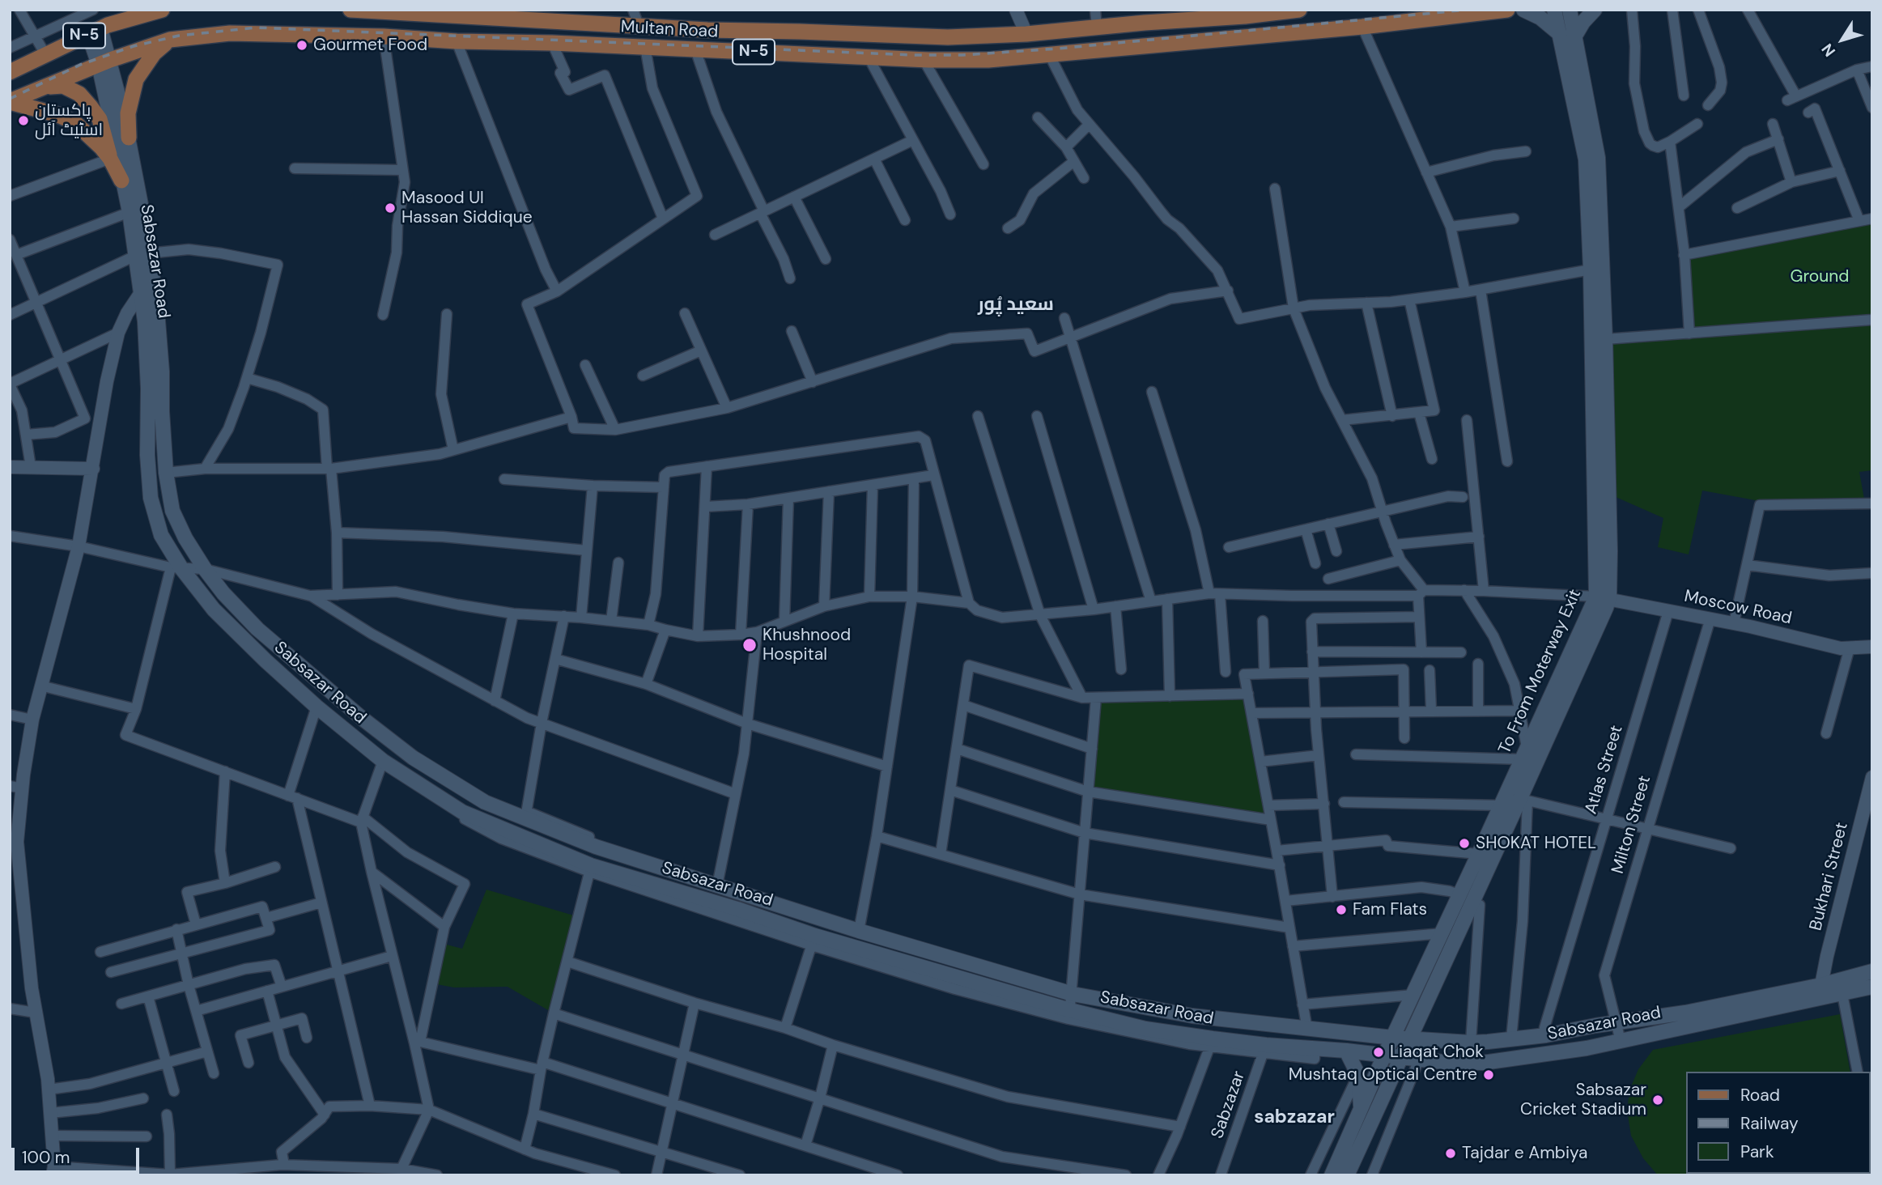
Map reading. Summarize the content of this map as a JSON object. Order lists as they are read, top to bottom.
{
  "streets": {
    "main road": [
      "Multan Road",
      "N-5",
      "Sabsazar Road",
      "To From Moterway Exit"
    ],
    "street": [
      "Moscow Road",
      "Atlas Street",
      "Milton Street",
      "Bukhari Street",
      "Sabzazar"
    ]
  },
  "crossings": [
    ["Multan Road", "Sabsazar Road"],
    ["N-5", "Sabsazar Road"],
    ["Sabsazar Road", "To From Moterway Exit"],
    ["Sabsazar Road", "Atlas Street"],
    ["Sabsazar Road", "Milton Street"],
    ["Sabsazar Road", "Bukhari Street"],
    ["Sabsazar Road", "Sabzazar"],
    ["Moscow Road", "To From Moterway Exit"],
    ["Moscow Road", "Atlas Street"],
    ["Moscow Road", "Milton Street"]
  ],
  "districts": ["سعید پُور", "sabzazar"],
  "parks": ["Ground"],
  "places": [
    "Gourmet Food",
    "پاکستان اسٹیٹ آئل",
    "Masood Ul Hassan Siddique",
    "Khushnood Hospital",
    "SHOKAT HOTEL",
    "Fam Flats",
    "Liaqat Chok",
    "Mushtaq Optical Centre",
    "Sabsazar Cricket Stadium",
    "Tajdar e Ambiya"
  ],
  "legend": ["Road", "Railway", "Park"],
  "scale_bar": "100 m",
  "north": "bottom left"
}
